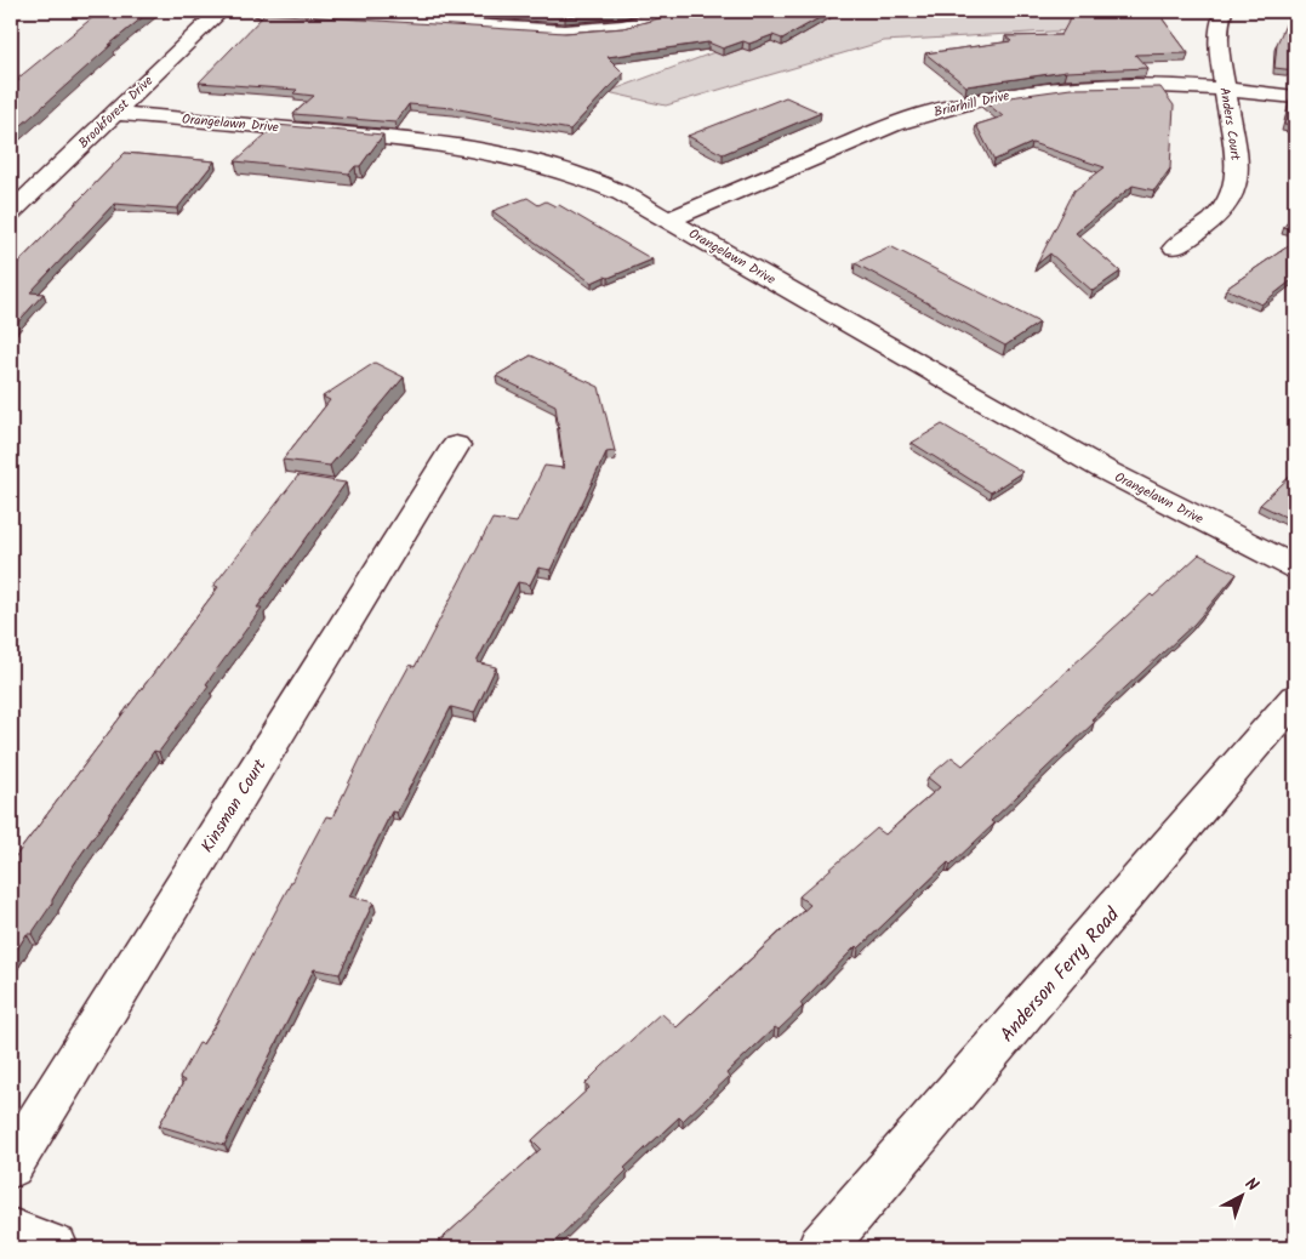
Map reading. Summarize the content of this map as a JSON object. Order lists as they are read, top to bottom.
{
  "streets": {
    "street": [
      "Briarhill Drive",
      "Brookforest Drive",
      "Orangelawn Drive",
      "Anders Court",
      "Kinsman Court",
      "Anderson Ferry Road"
    ]
  },
  "crossings": [
    ["Briarhill Drive", "Orangelawn Drive"],
    ["Briarhill Drive", "Anders Court"],
    ["Brookforest Drive", "Orangelawn Drive"]
  ],
  "north": "top right"
}
